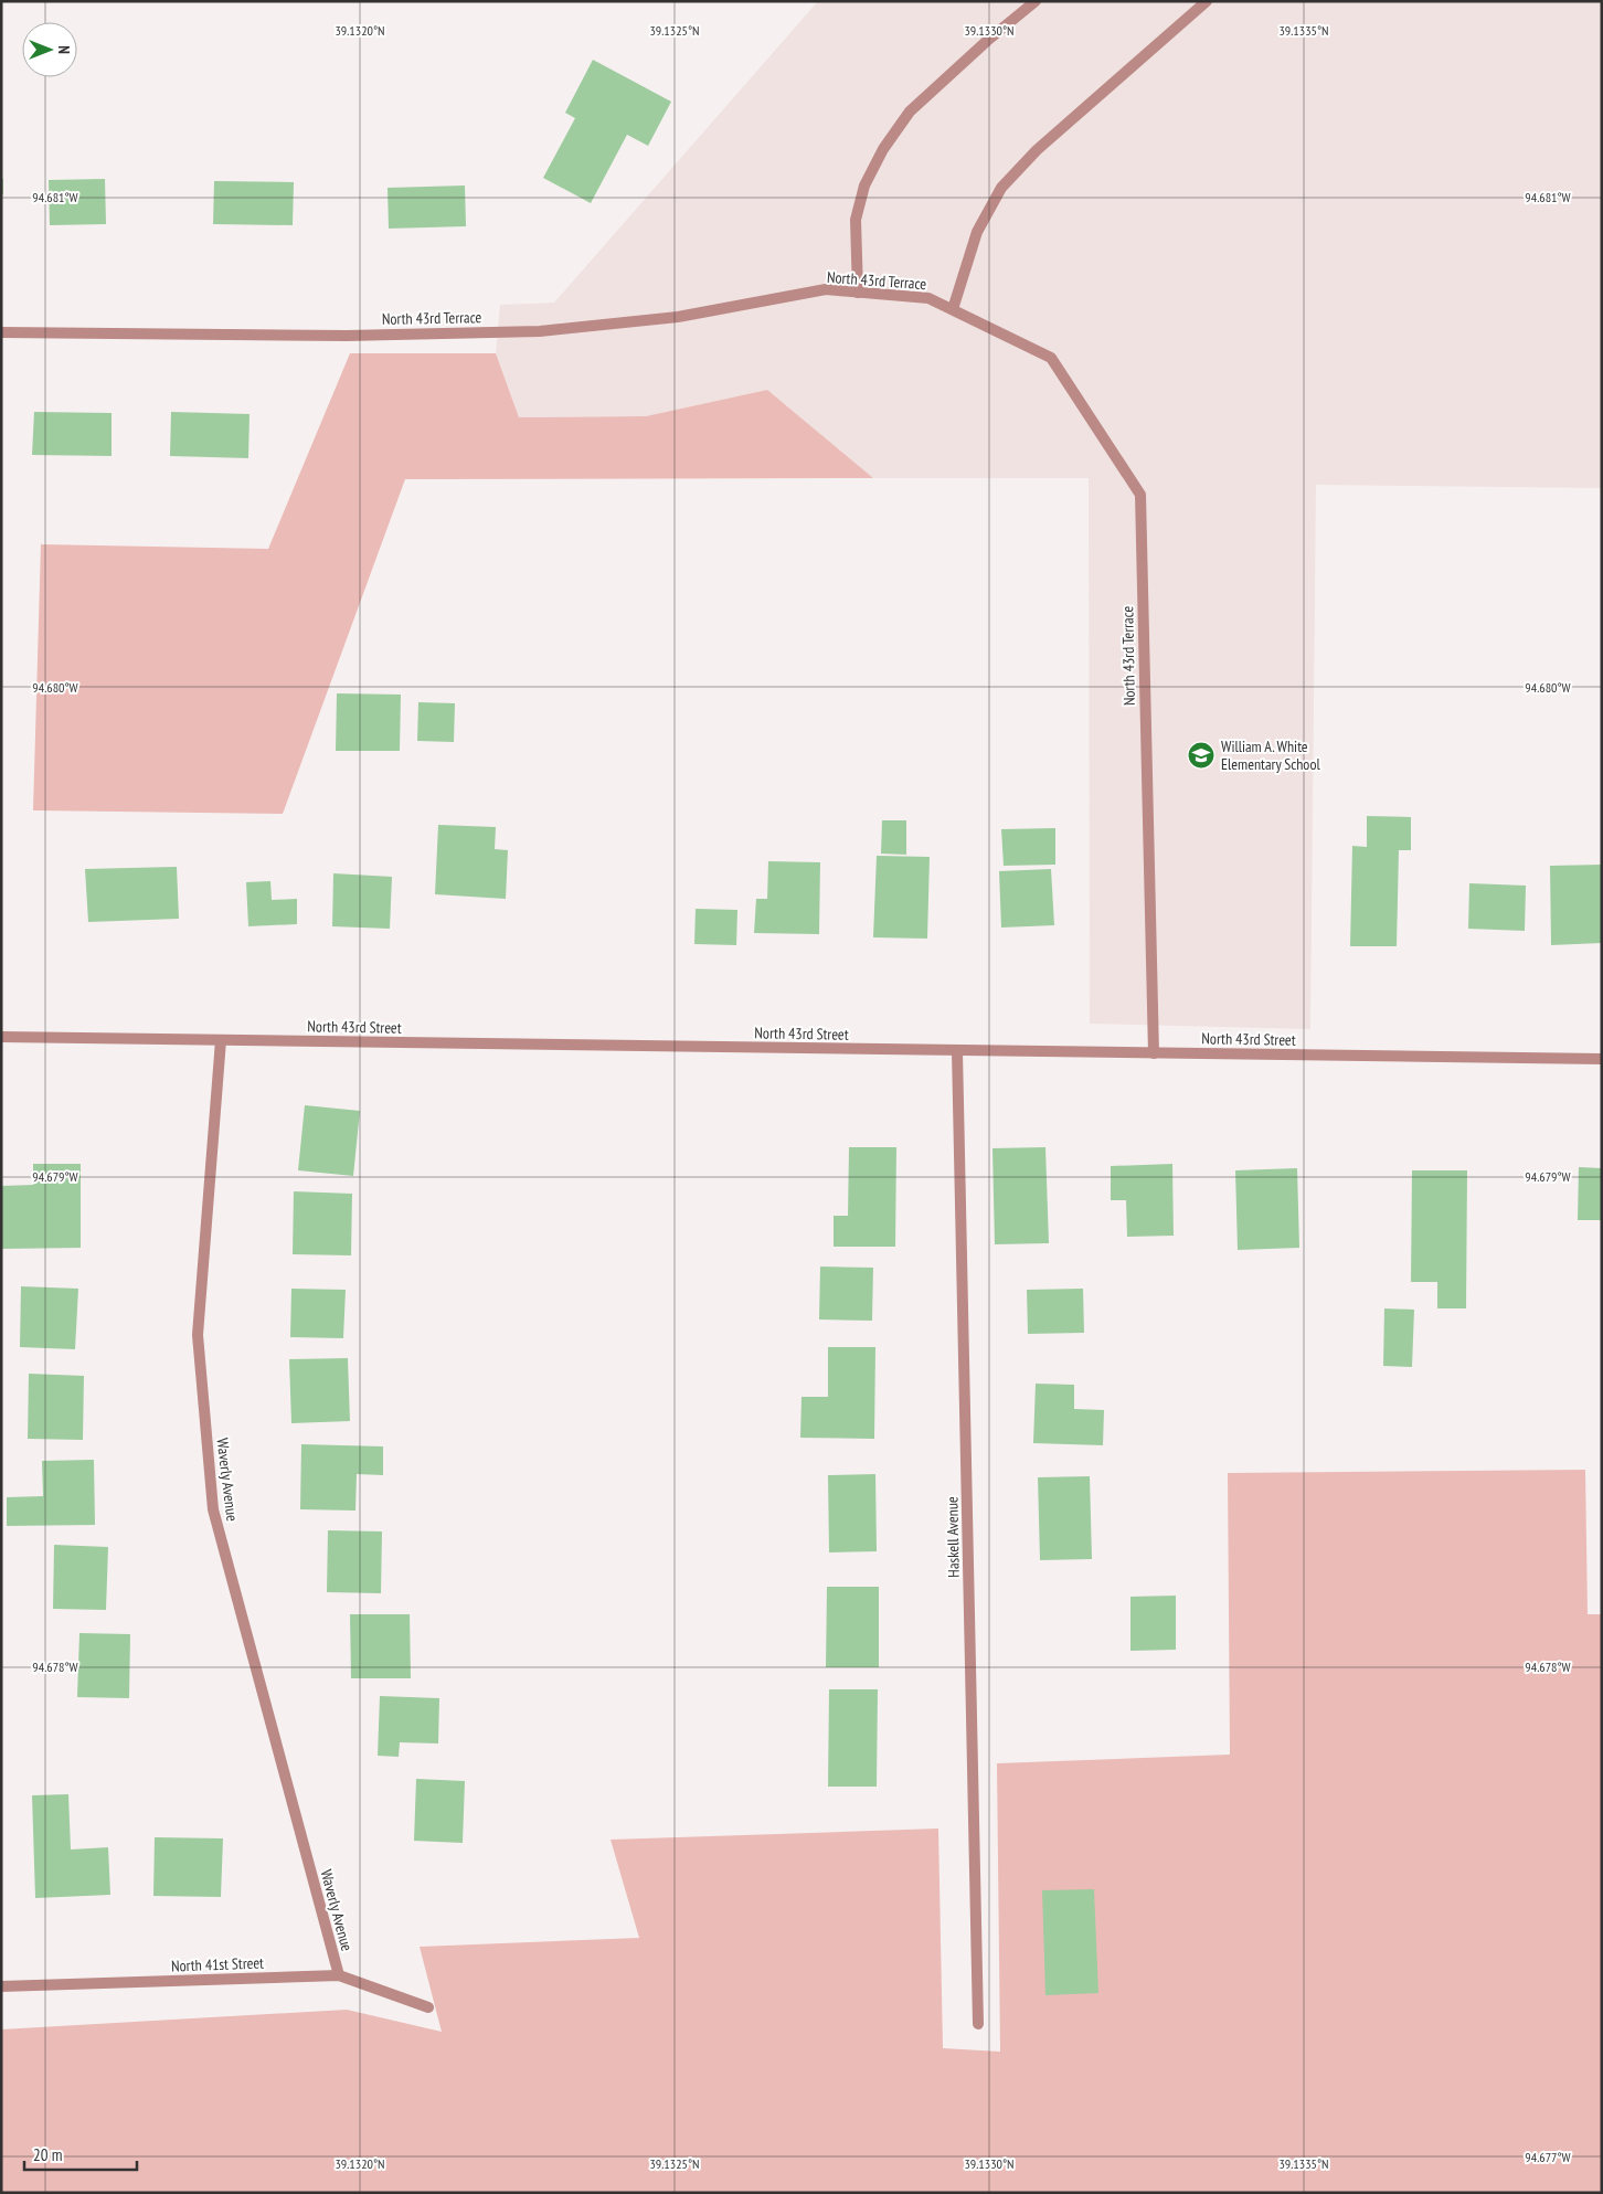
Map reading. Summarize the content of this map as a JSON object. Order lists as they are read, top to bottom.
{
  "streets": {
    "street": [
      "North 43rd Terrace",
      "North 43rd Street",
      "Waverly Avenue",
      "Haskell Avenue",
      "North 41st Street"
    ]
  },
  "crossings": [
    ["North 43rd Terrace", "North 43rd Street"],
    ["North 43rd Street", "Waverly Avenue"],
    ["North 43rd Street", "Haskell Avenue"],
    ["Waverly Avenue", "North 41st Street"]
  ],
  "places": {
    "school or university": ["William A. White Elementary School"]
  },
  "scale_bar": "20 m",
  "north": "right",
  "coordinates": [
    "39.1320°N",
    "39.1325°N",
    "39.1330°N",
    "39.1335°N",
    "94.681°W",
    "94.680°W",
    "94.679°W",
    "94.678°W",
    "94.677°W"
  ]
}
